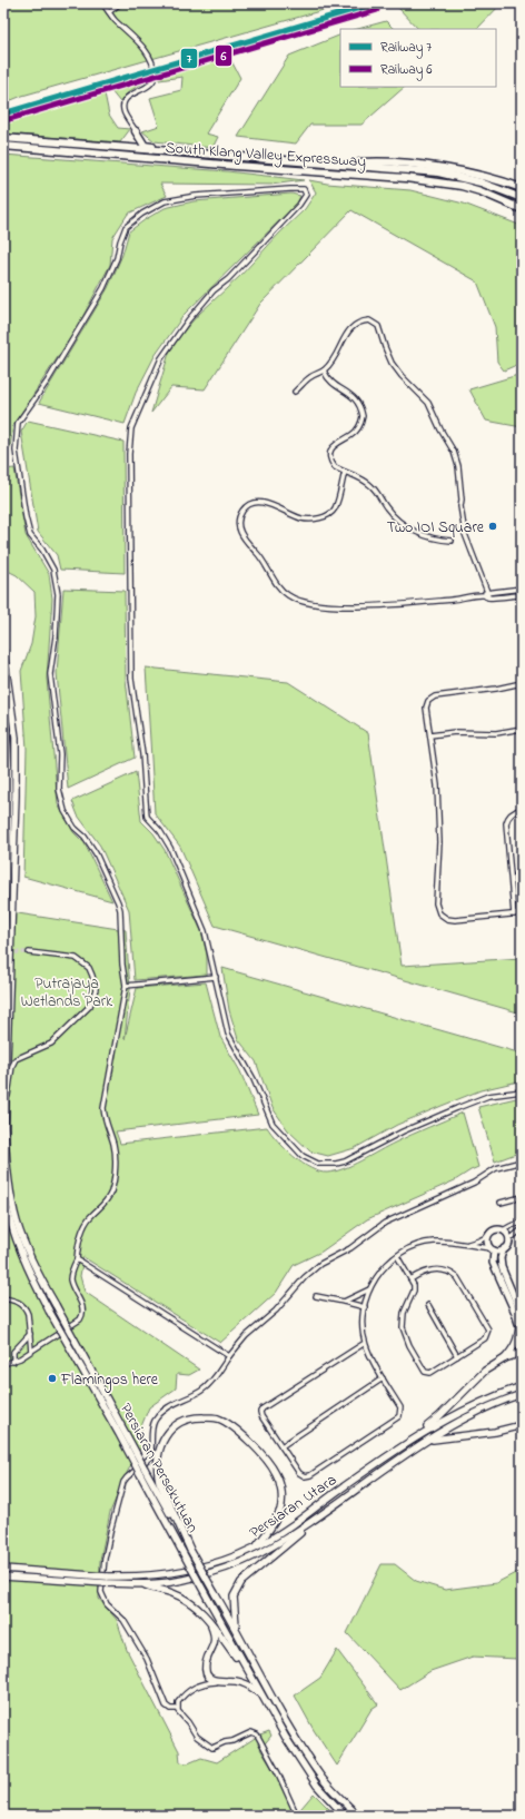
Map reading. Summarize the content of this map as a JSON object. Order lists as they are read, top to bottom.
{
  "streets": {
    "highway": ["South Klang Valley Expressway"],
    "main road": ["Persiaran Persekutuan", "Persiaran Utara"]
  },
  "parks": ["Putrajaya Wetlands Park"],
  "places": ["Two IOI Square", "Flamingos here"],
  "lines": ["rail line 7", "rail line 6"],
  "legend": ["Railway 7", "Railway 6"]
}
